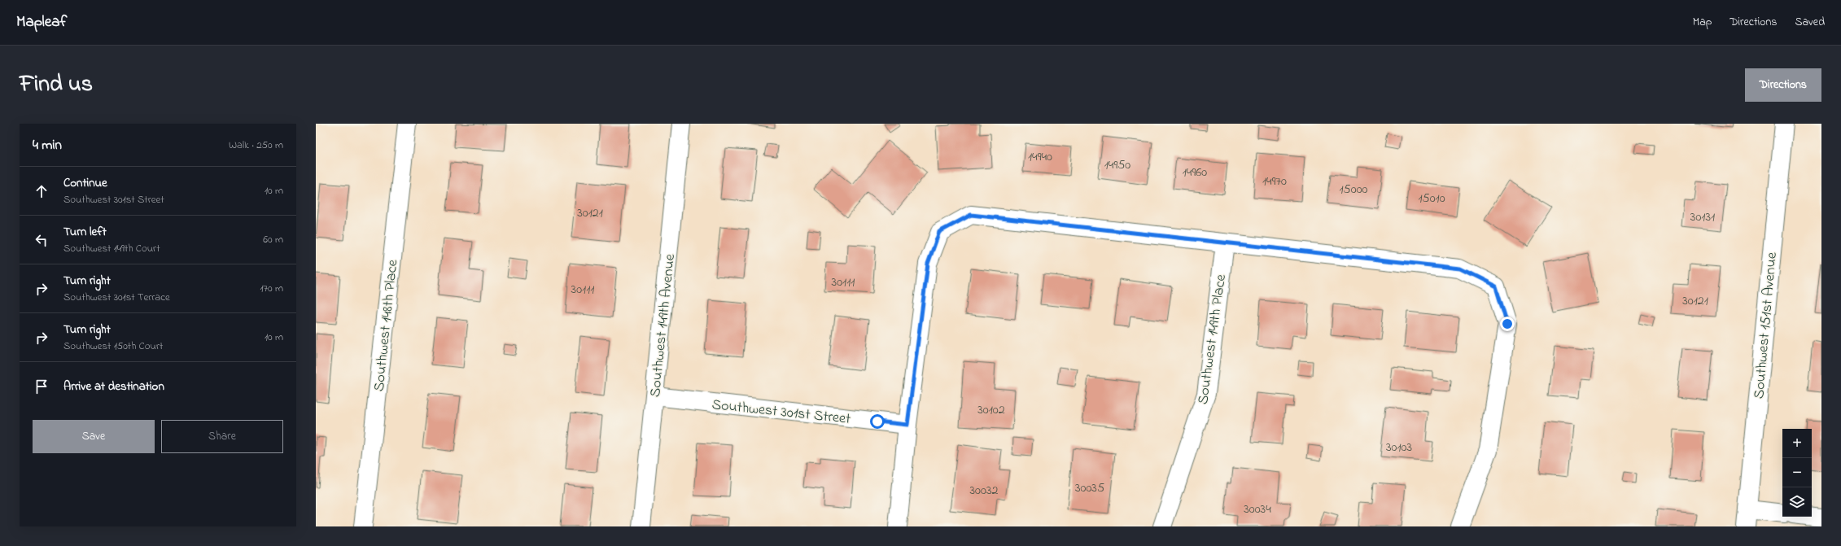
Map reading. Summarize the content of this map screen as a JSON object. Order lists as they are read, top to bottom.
{
  "streets": {
    "street": [
      "Southwest 148th Place",
      "Southwest 149th Avenue",
      "Southwest 151st Avenue",
      "Southwest 149th Place",
      "Southwest 301st Street"
    ]
  },
  "crossings": [
    ["Southwest 149th Avenue", "Southwest 301st Street"]
  ],
  "house_numbers": [
    "14940",
    "14950",
    "14960",
    "14970",
    "15000",
    "15010",
    "30121",
    "30131",
    "30111",
    "30111",
    "30121",
    "30102",
    "30103",
    "30035",
    "30032",
    "30034"
  ],
  "page": {
    "header": "Mapleaf",
    "nav": ["Map", "Directions", "Saved"],
    "title": "Find us",
    "buttons": [
      "Directions",
      ["Save", "Share"]
    ],
    "heading": ["4 min", "Walk · 250 m"],
    "list": [
      ["Continue", "Southwest 301st Street", "10 m"],
      ["Turn left", "Southwest 149th Court", "60 m"],
      ["Turn right", "Southwest 301st Terrace", "170 m"],
      ["Turn right", "Southwest 150th Court", "10 m"],
      "Arrive at destination"
    ],
    "map_buttons": ["+", "−"]
  }
}
